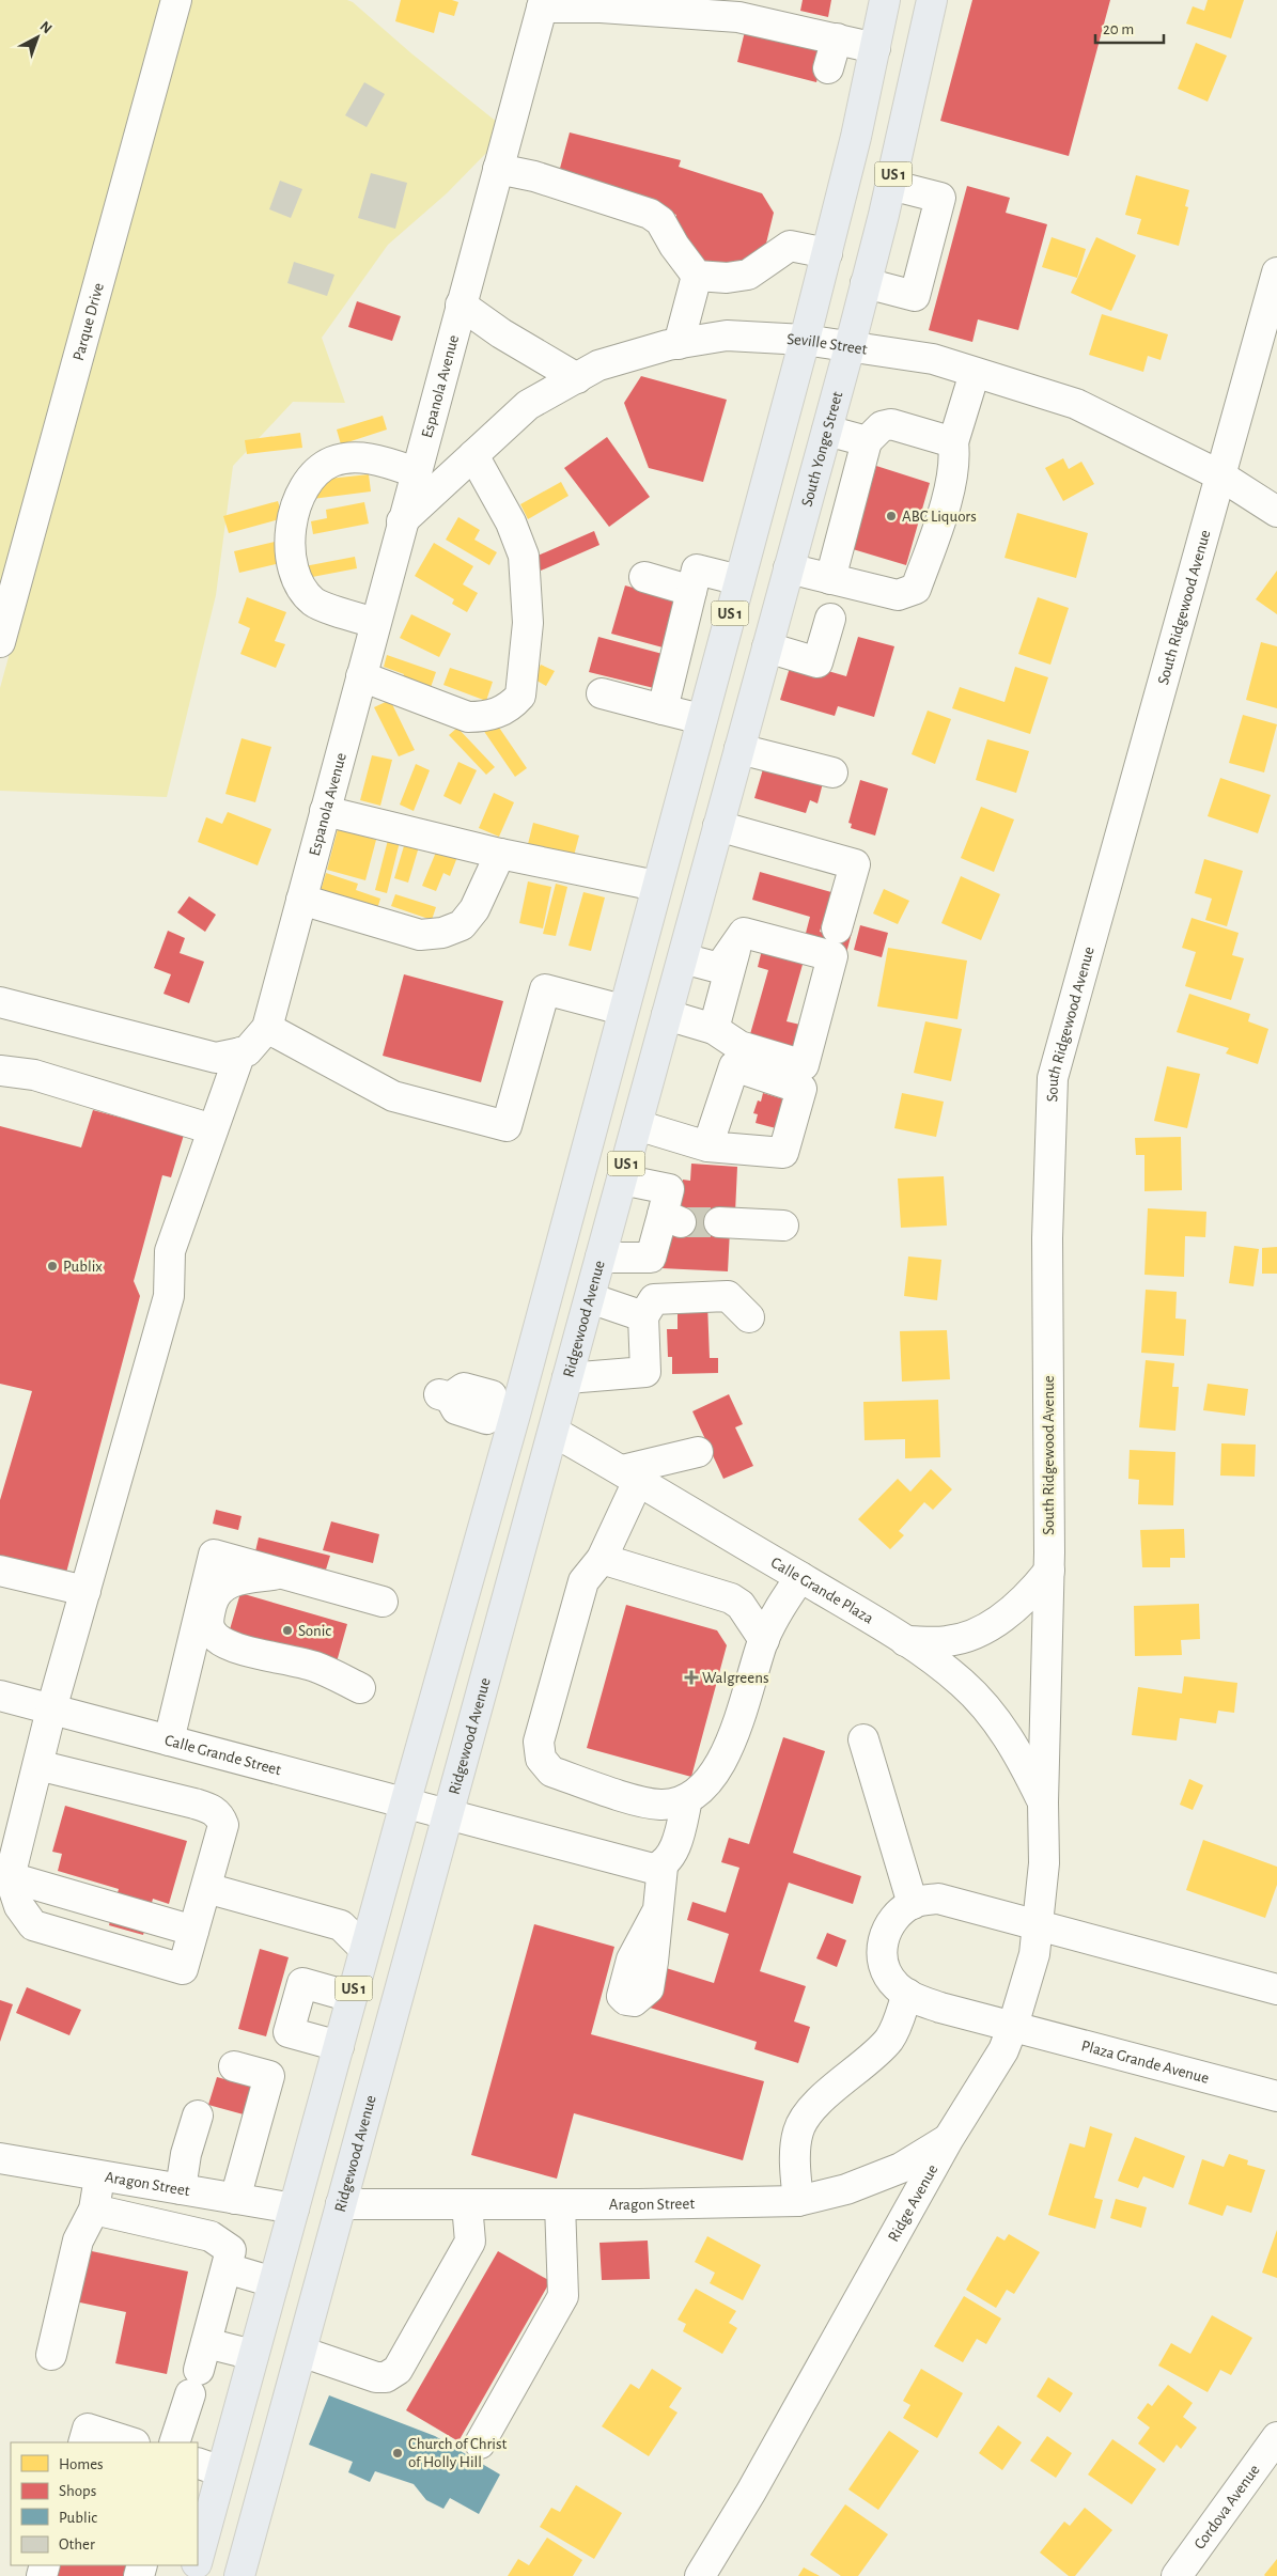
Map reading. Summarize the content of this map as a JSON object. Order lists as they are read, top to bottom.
{
  "streets": {
    "main road": ["US 1", "South Yonge Street", "Ridgewood Avenue"],
    "street": [
      "Parque Drive",
      "Seville Street",
      "Espanola Avenue",
      "South Ridgewood Avenue",
      "Calle Grande Plaza",
      "Calle Grande Street",
      "Plaza Grande Avenue",
      "Aragon Street",
      "Ridge Avenue",
      "Cordova Avenue"
    ]
  },
  "crossings": [
    ["US 1", "Seville Street"],
    ["US 1", "Calle Grande Street"],
    ["US 1", "Aragon Street"],
    ["Seville Street", "Espanola Avenue"],
    ["Seville Street", "South Yonge Street"],
    ["Seville Street", "South Ridgewood Avenue"],
    ["South Yonge Street", "Ridgewood Avenue"],
    ["South Ridgewood Avenue", "Calle Grande Plaza"],
    ["South Ridgewood Avenue", "Ridge Avenue"],
    ["Ridgewood Avenue", "Calle Grande Plaza"],
    ["Ridgewood Avenue", "Calle Grande Street"],
    ["Ridgewood Avenue", "Aragon Street"],
    ["Calle Grande Plaza", "Ridge Avenue"],
    ["Plaza Grande Avenue", "Ridge Avenue"],
    ["Aragon Street", "Ridge Avenue"]
  ],
  "places": {
    "other": [
      "ABC Liquors",
      "Publix",
      "Sonic",
      "Church of Christ of Holly Hill"
    ],
    "health": ["Walgreens"]
  },
  "legend": [
    "Homes",
    "Shops",
    "Public",
    "Other"
  ],
  "scale_bar": "20 m",
  "north": "top right"
}
